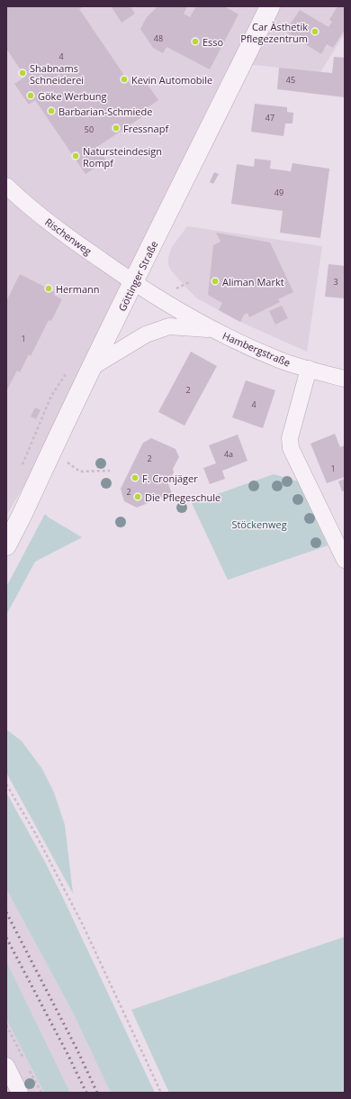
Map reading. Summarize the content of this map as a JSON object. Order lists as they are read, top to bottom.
{
  "streets": {
    "street": ["Rischenweg", "Göttinger Straße", "Hambergstraße"]
  },
  "crossings": [
    ["Rischenweg", "Göttinger Straße"],
    ["Rischenweg", "Hambergstraße"],
    ["Göttinger Straße", "Hambergstraße"]
  ],
  "parks": ["Stöckenweg"],
  "places": [
    "Car Ästhetik Pflegezentrum",
    "Esso",
    "Shabnams Schneiderei",
    "Kevin Automobile",
    "Göke Werbung",
    "Barbarian-Schmiede",
    "Fressnapf",
    "Natursteindesign Rompf",
    "Aliman Markt",
    "Hermann",
    "F. Cronjäger",
    "Die Pflegeschule"
  ],
  "house_numbers": [
    "48",
    "4",
    "45",
    "47",
    "50",
    "49",
    "3",
    "1",
    "2",
    "4",
    "4a",
    "2",
    "1",
    "2"
  ]
}
